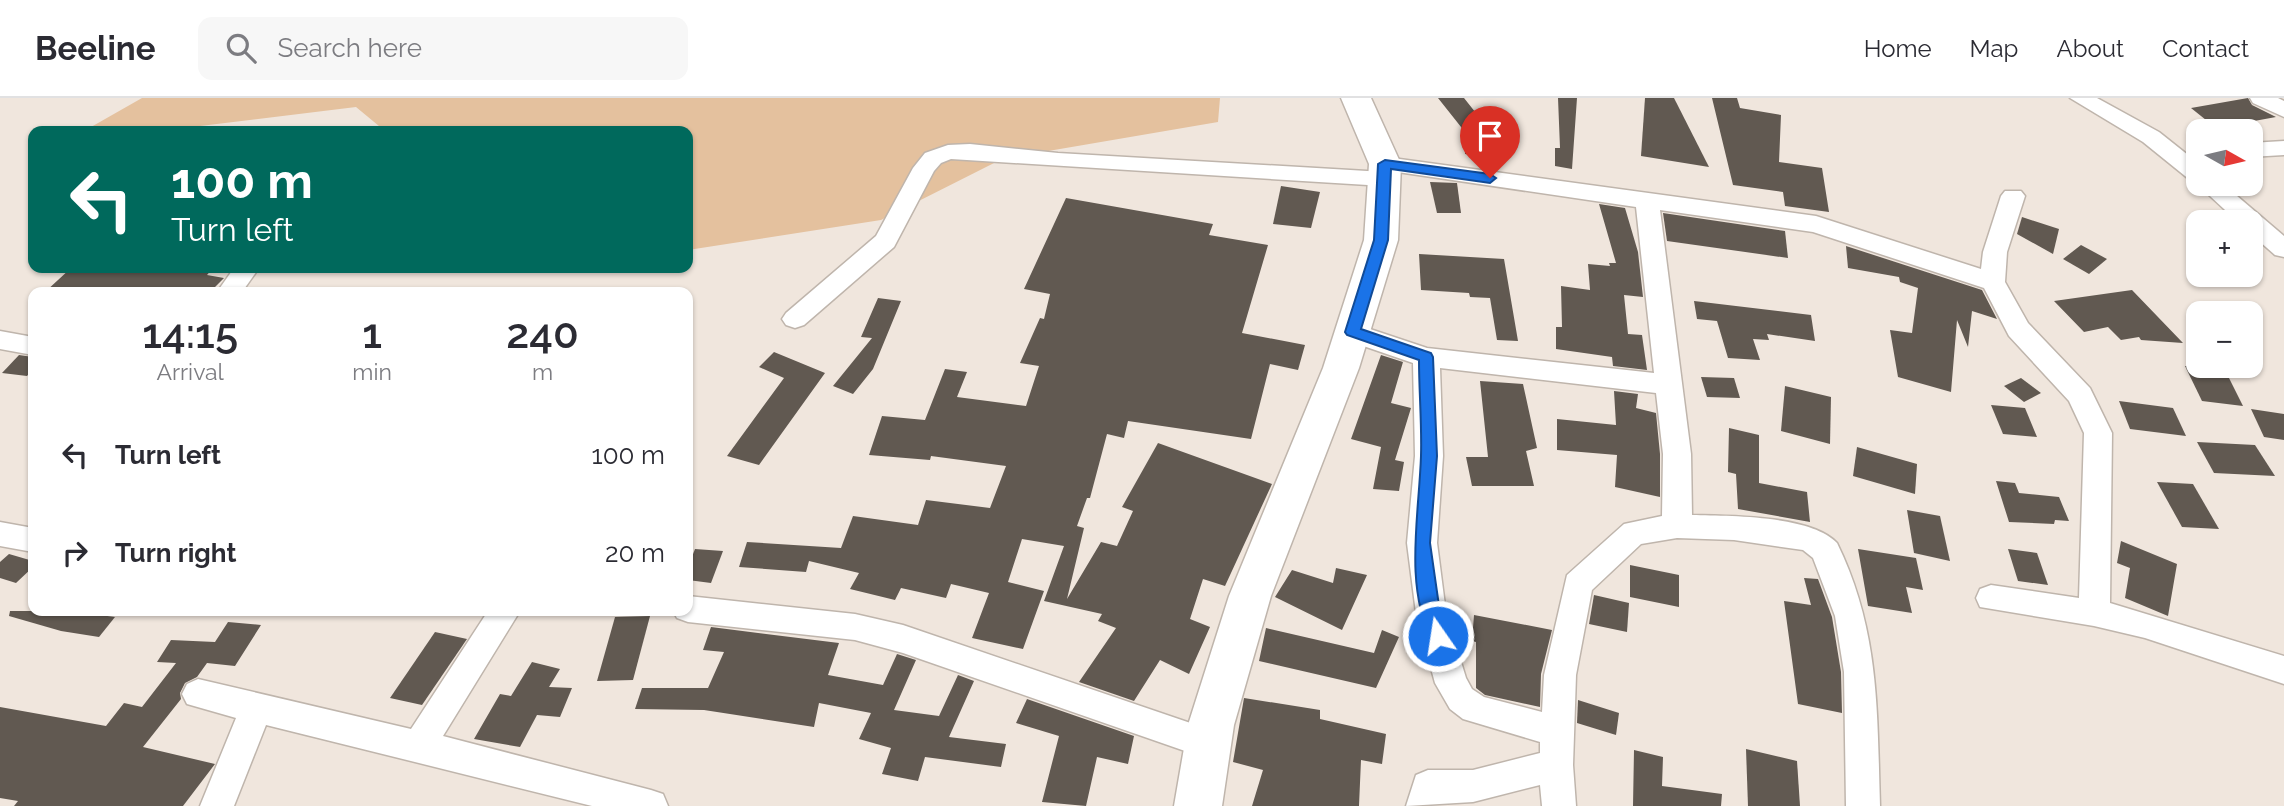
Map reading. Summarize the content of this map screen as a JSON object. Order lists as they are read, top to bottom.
{
  "north": "right",
  "page": {
    "header": "Beeline",
    "search": "Search here",
    "nav": [
      "Home",
      "Map",
      "About",
      "Contact"
    ],
    "map_buttons": ["+", "−"],
    "turn": ["100 m", "Turn left"],
    "eta": [
      "14:15",
      "Arrival",
      "1",
      "min",
      "240",
      "m"
    ],
    "list": [
      {
        "name": "Turn left",
        "value": "100 m"
      },
      {
        "name": "Turn right",
        "value": "20 m"
      }
    ]
  }
}
